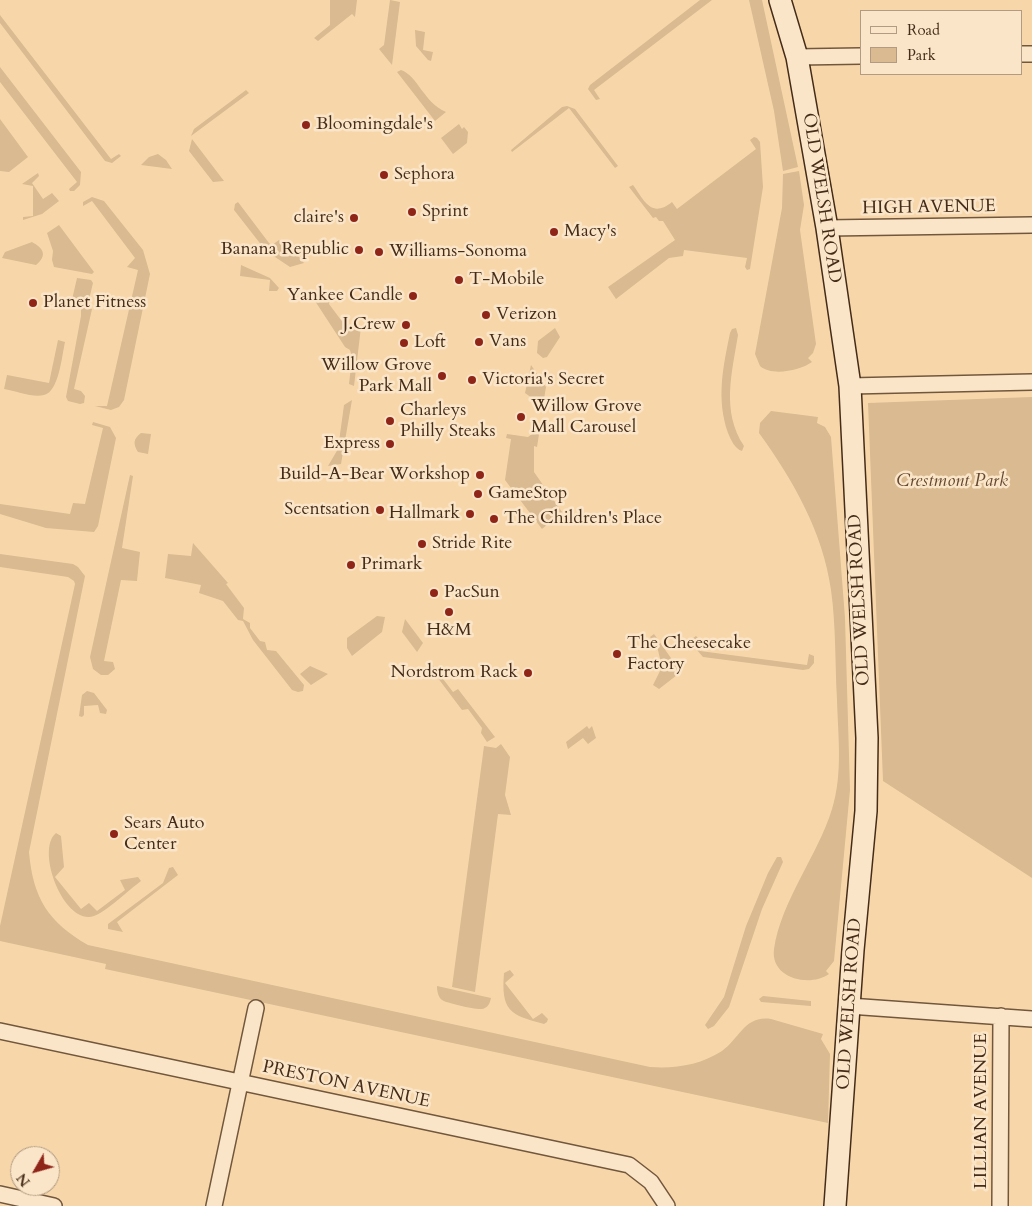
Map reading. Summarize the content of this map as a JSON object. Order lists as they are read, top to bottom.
{
  "streets": {
    "street": [
      "OLD WELSH ROAD",
      "HIGH AVENUE",
      "PRESTON AVENUE",
      "LILLIAN AVENUE"
    ]
  },
  "crossings": [
    ["OLD WELSH ROAD", "HIGH AVENUE"]
  ],
  "parks": ["Crestmont Park"],
  "places": [
    "Bloomingdale's",
    "Sephora",
    "Sprint",
    "claire's",
    "Macy's",
    "Banana Republic",
    "Williams-Sonoma",
    "T-Mobile",
    "Yankee Candle",
    "Planet Fitness",
    "Verizon",
    "J.Crew",
    "Vans",
    "Loft",
    "Willow Grove Park Mall",
    "Victoria's Secret",
    "Willow Grove Mall Carousel",
    "Charleys Philly Steaks",
    "Express",
    "Build-A-Bear Workshop",
    "GameStop",
    "Scentsation",
    "Hallmark",
    "The Children's Place",
    "Stride Rite",
    "Primark",
    "PacSun",
    "H&M",
    "The Cheesecake Factory",
    "Nordstrom Rack",
    "Sears Auto Center"
  ],
  "legend": ["Road", "Park"],
  "north": "bottom left"
}
